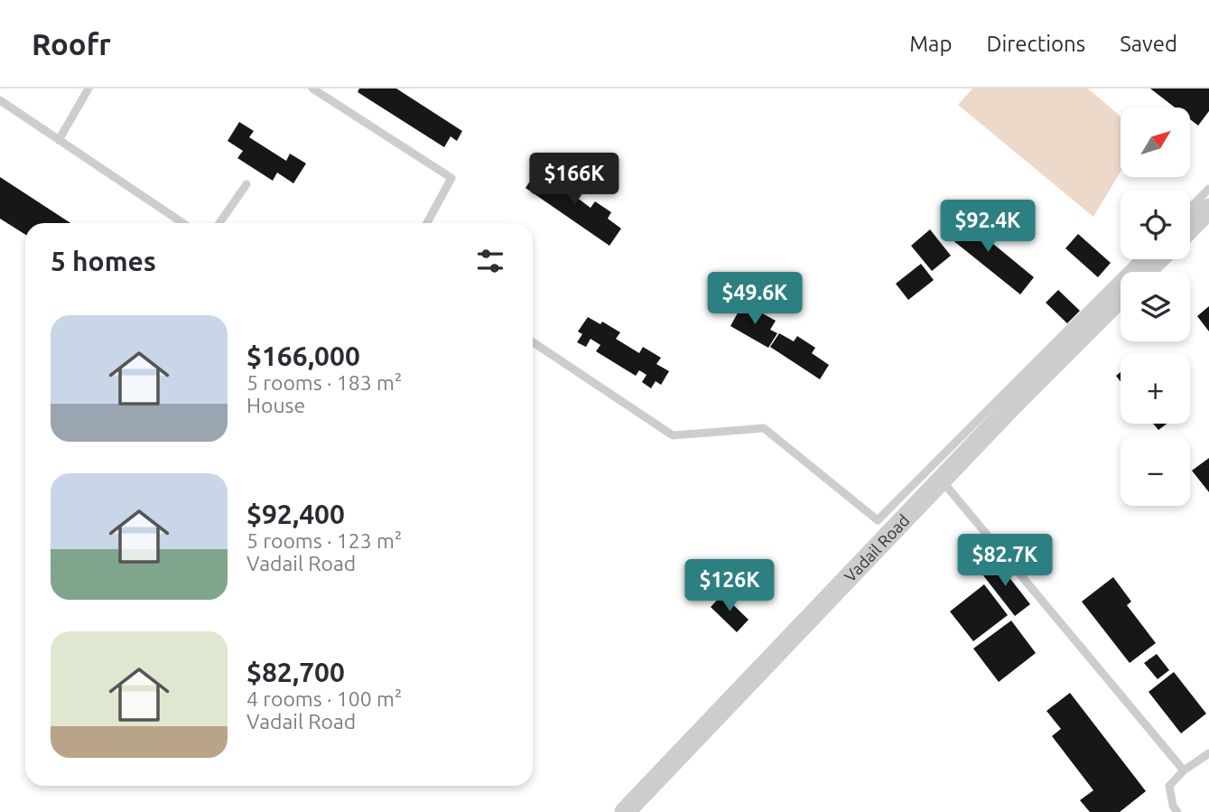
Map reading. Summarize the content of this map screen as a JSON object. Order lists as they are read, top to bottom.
{
  "streets": {
    "street": ["Vadail Road"]
  },
  "north": "top right",
  "page": {
    "header": "Roofr",
    "nav": ["Map", "Directions", "Saved"],
    "map_buttons": ["+", "−"],
    "price": [
      "$166K",
      "$92.4K",
      "$49.6K",
      "$82.7K",
      "$126K"
    ],
    "heading": "5 homes",
    "list": [
      {
        "name": "$166,000",
        "note": "5 rooms · 183 m² · House"
      },
      {
        "name": "$92,400",
        "note": "5 rooms · 123 m² · Vadail Road"
      },
      {
        "name": "$82,700",
        "note": "4 rooms · 100 m² · Vadail Road"
      }
    ]
  }
}
